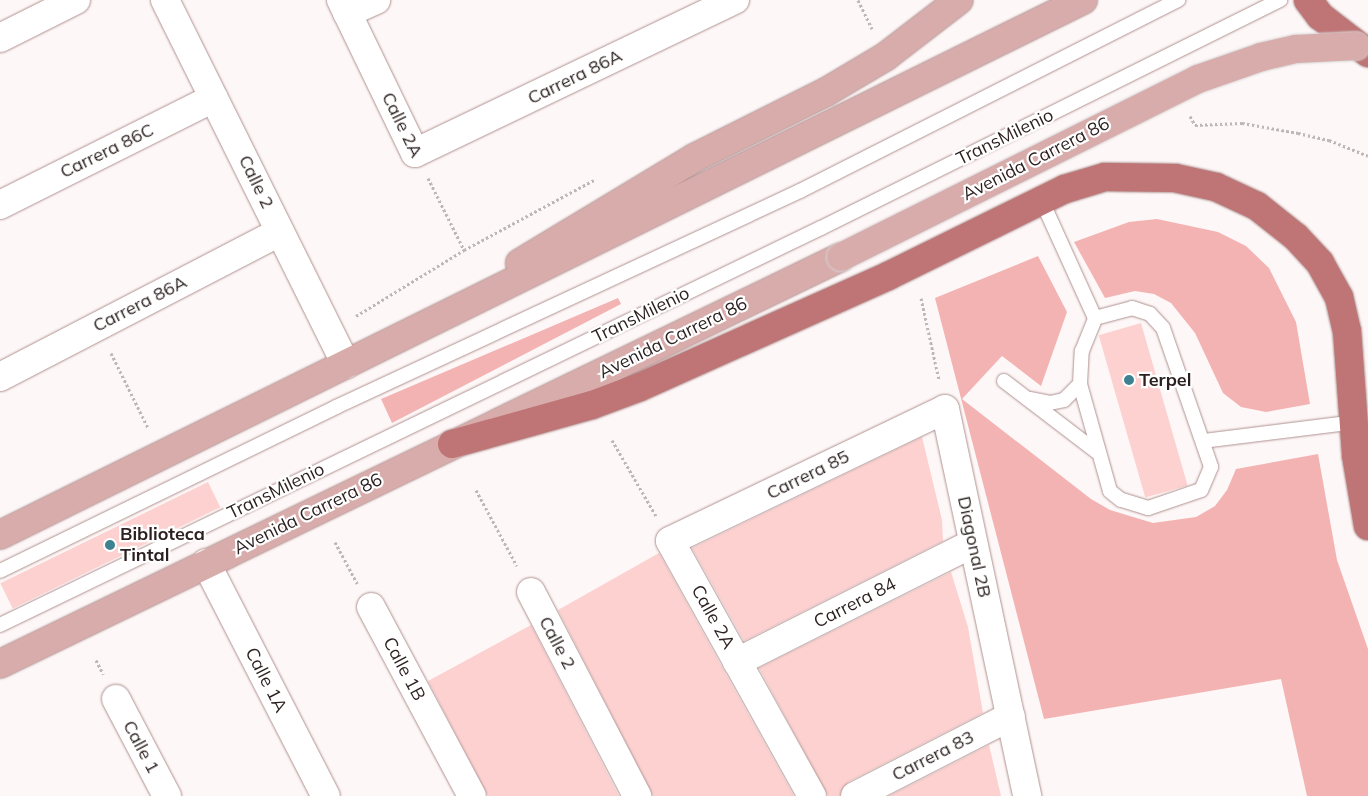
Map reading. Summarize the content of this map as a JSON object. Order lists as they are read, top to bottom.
{
  "streets": {
    "main road": ["Avenida Carrera 86"],
    "street": [
      "Carrera 86A",
      "Calle 2A",
      "Carrera 86C",
      "Calle 2",
      "Carrera 85",
      "Diagonal 2B",
      "Carrera 84",
      "Calle 1B",
      "Calle 1A",
      "Calle 1",
      "Carrera 83"
    ],
    "lane": ["TransMilenio"]
  },
  "crossings": [
    ["Carrera 86A", "Calle 2A"],
    ["Carrera 86A", "Calle 2"],
    ["Calle 2A", "Carrera 85"],
    ["Calle 2A", "Carrera 84"],
    ["Carrera 86C", "Calle 2"],
    ["Avenida Carrera 86", "Calle 1A"],
    ["Carrera 85", "Diagonal 2B"],
    ["Diagonal 2B", "Carrera 84"],
    ["Diagonal 2B", "Carrera 83"]
  ],
  "places": ["Terpel", "Biblioteca Tintal"]
}
